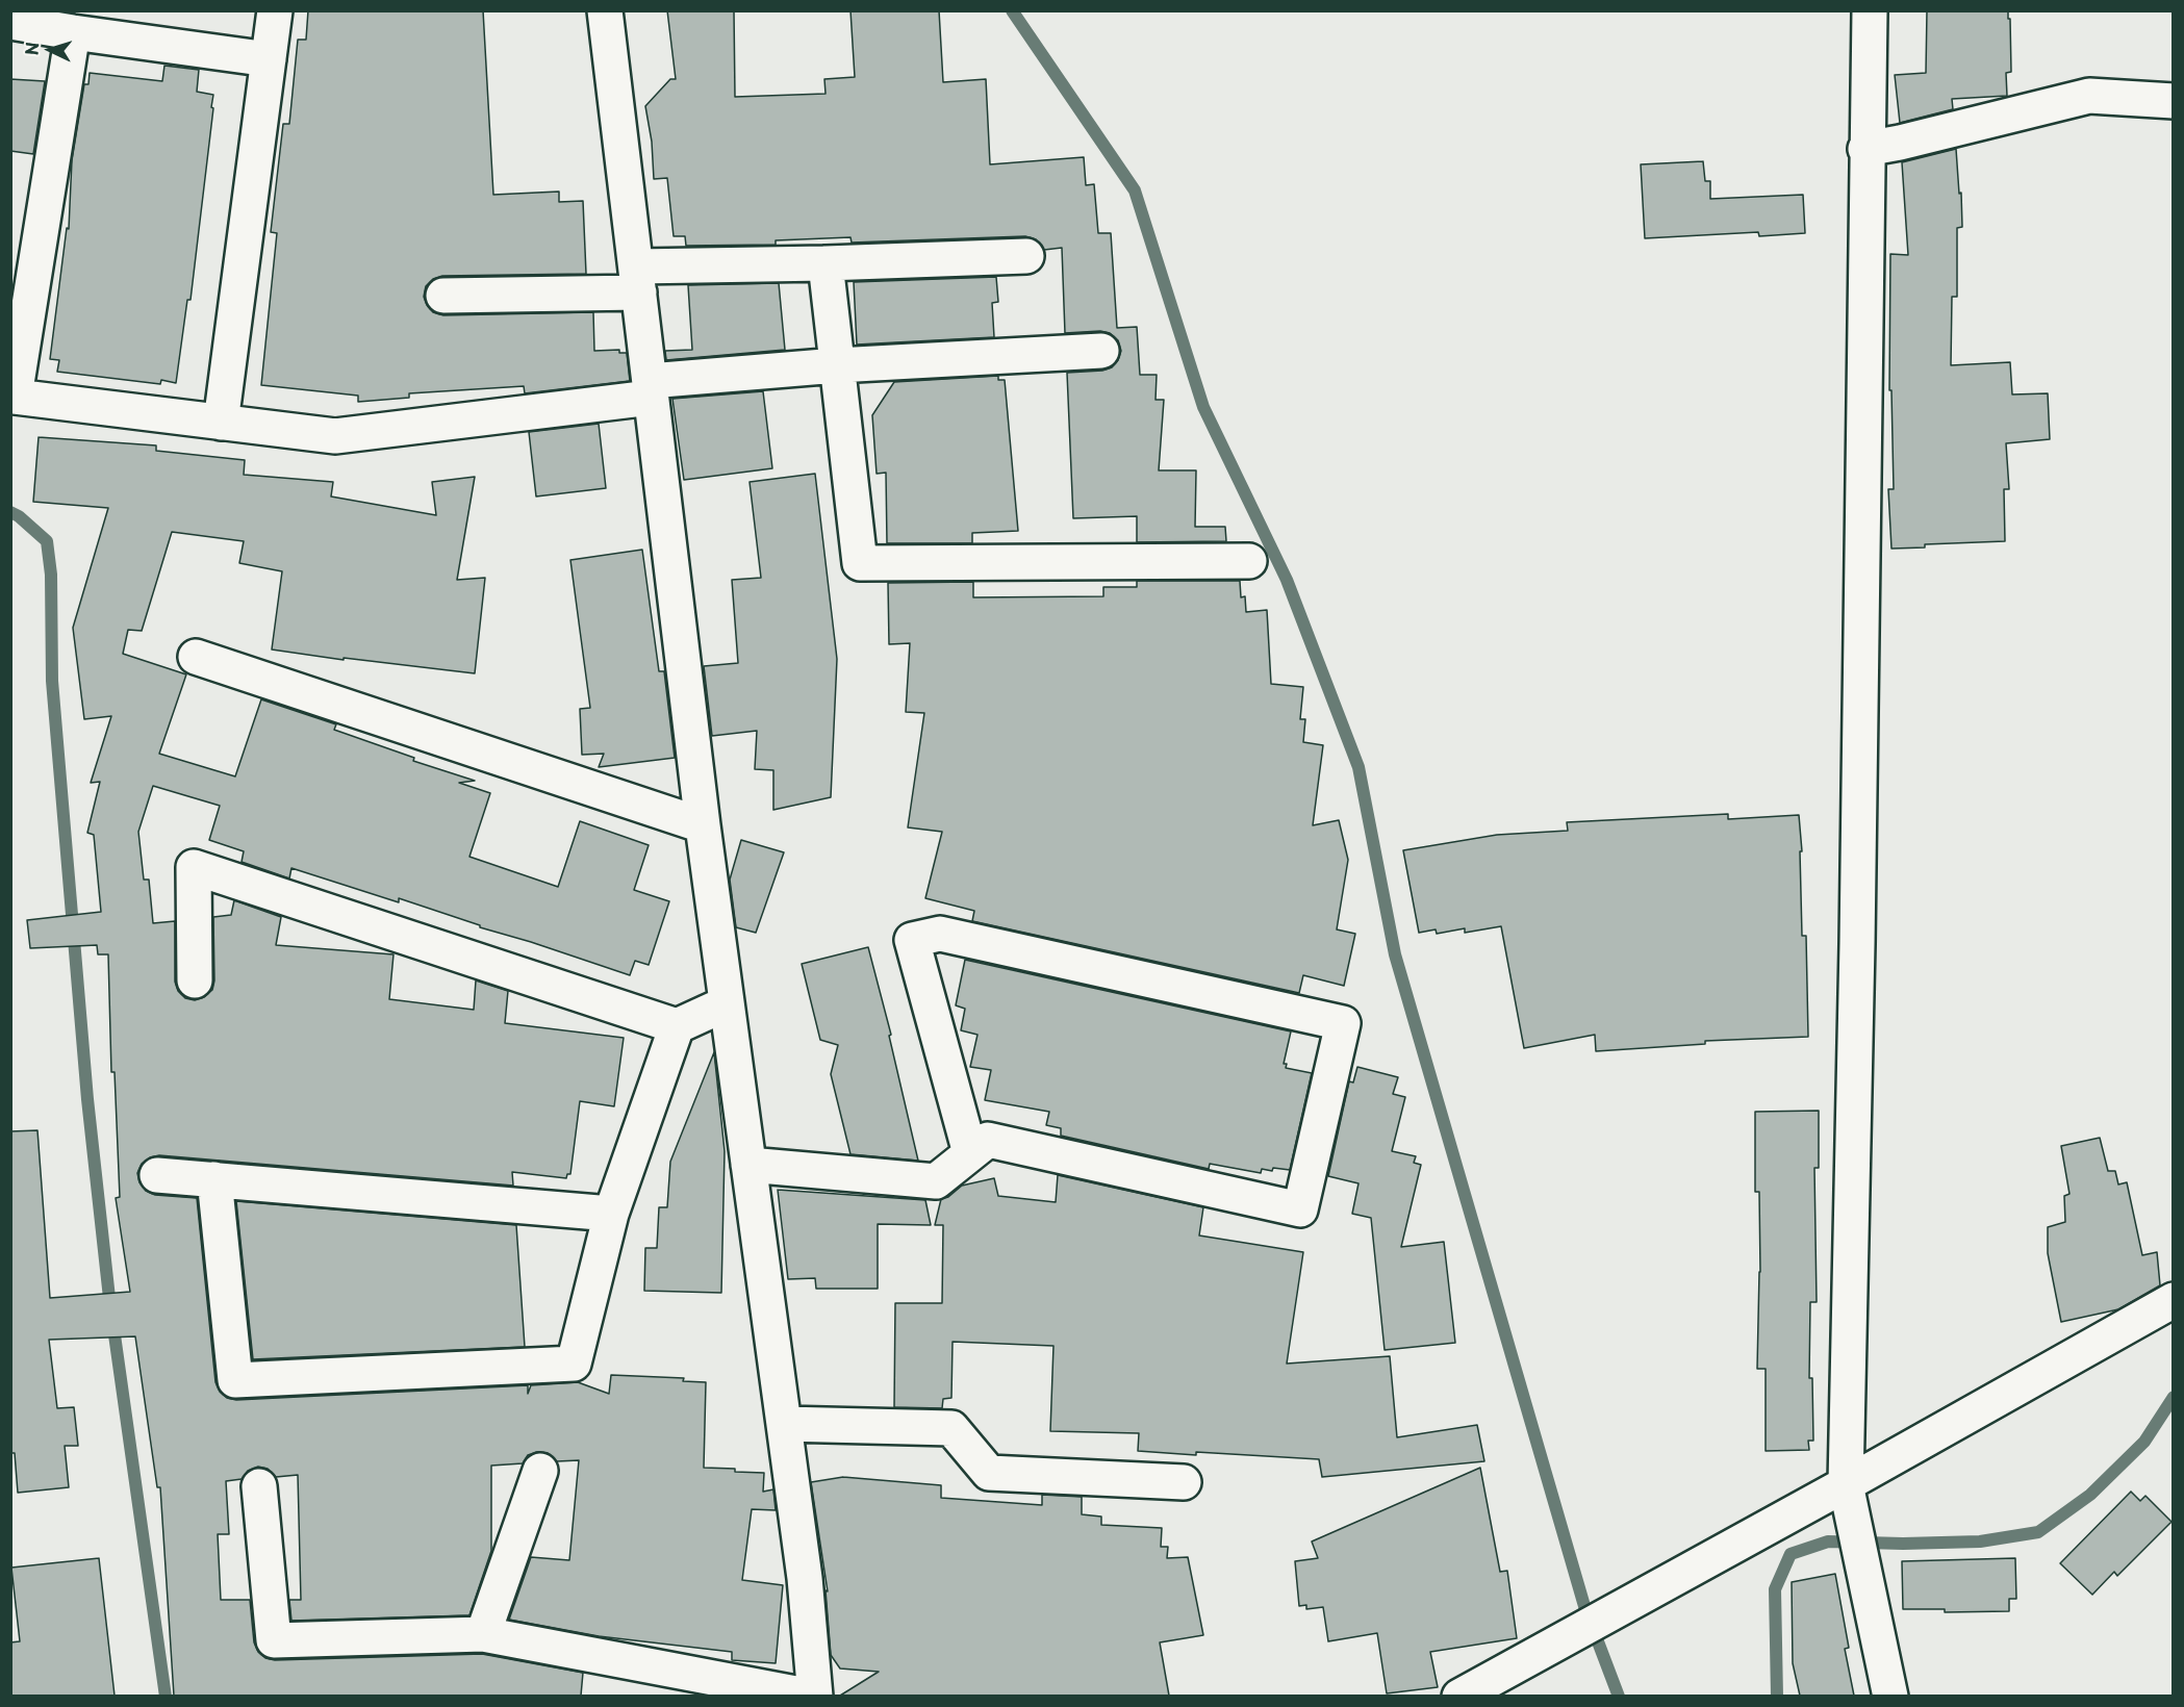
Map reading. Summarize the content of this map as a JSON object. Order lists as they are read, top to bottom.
{
  "north": "left"
}
